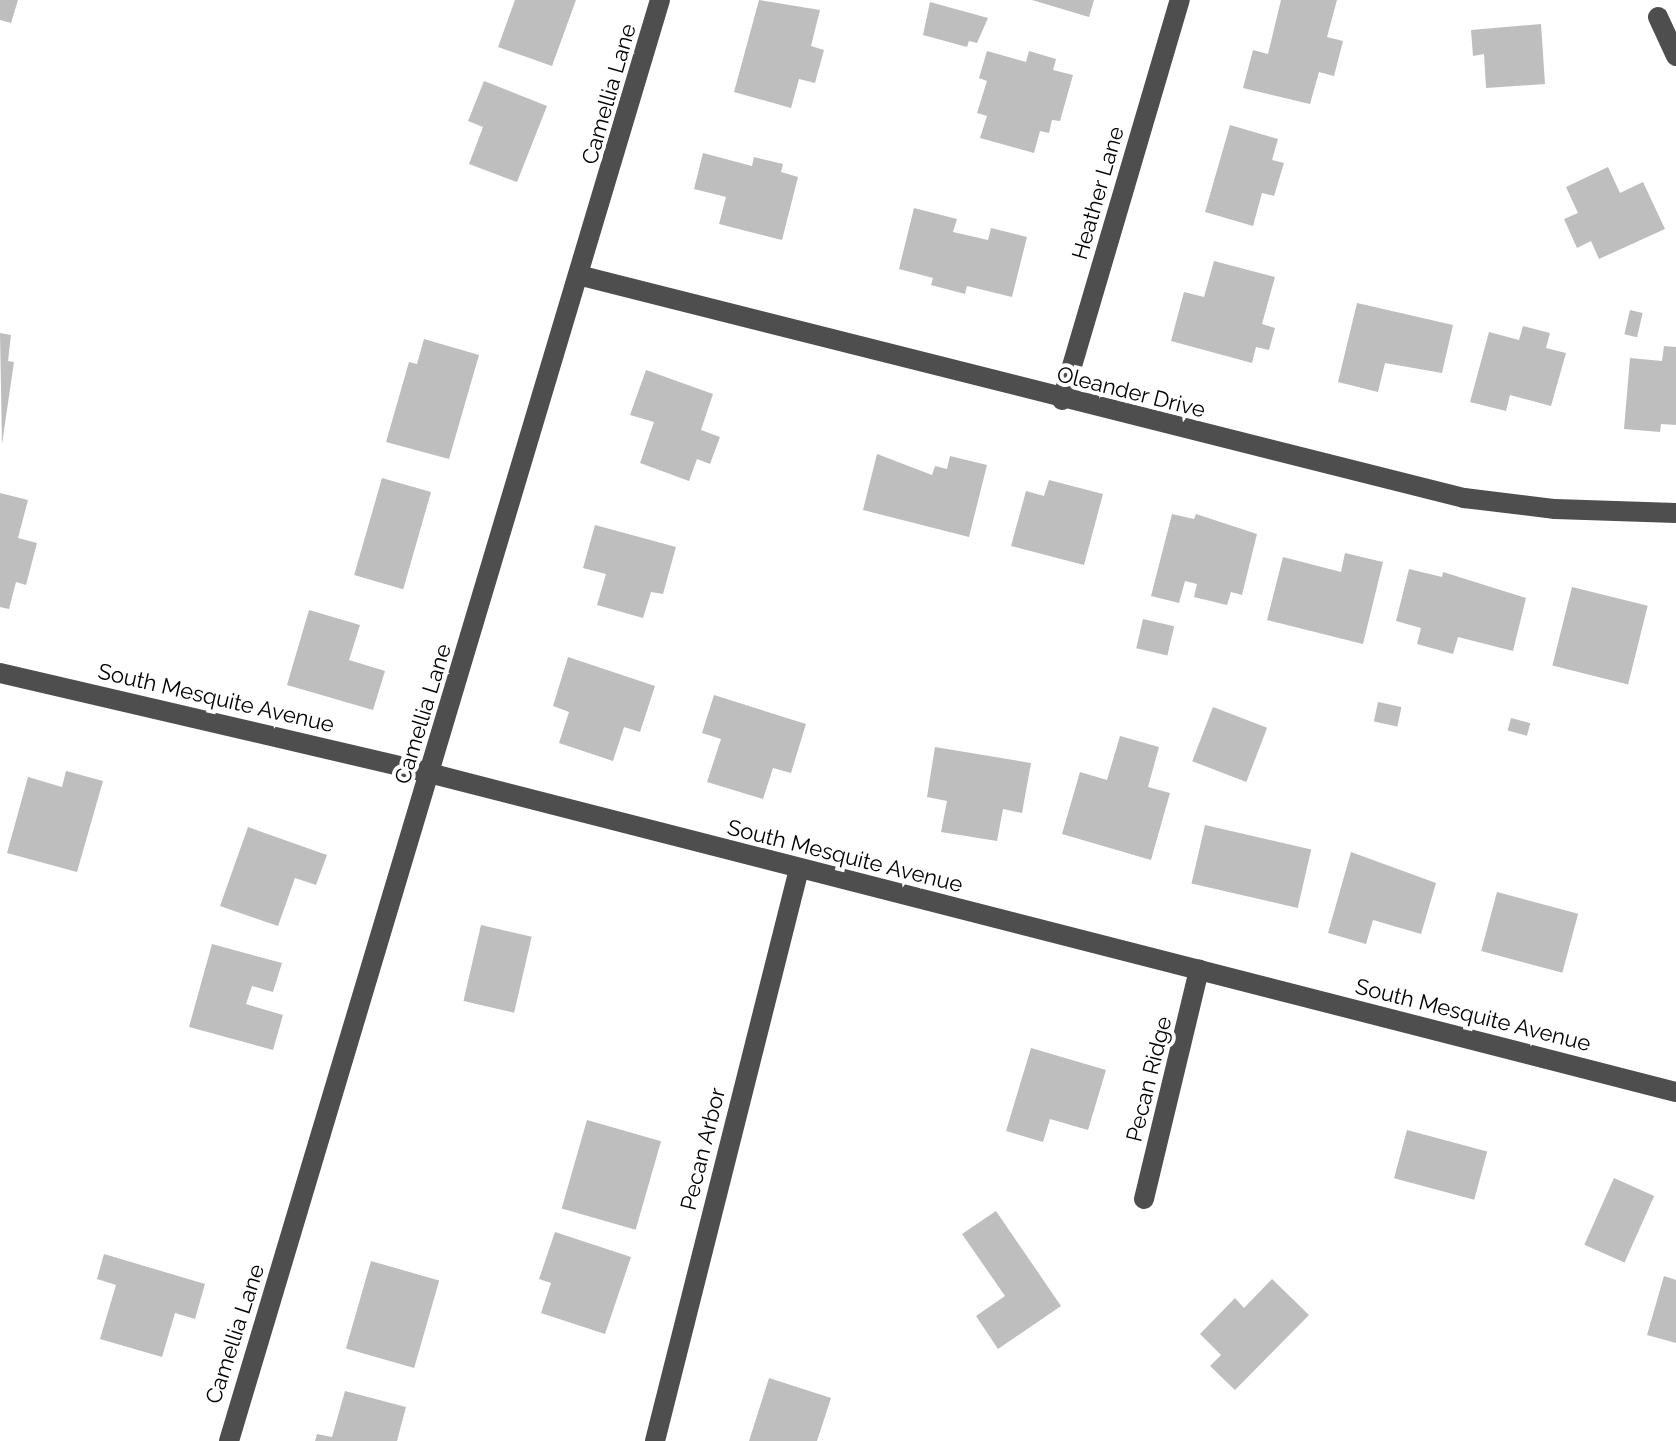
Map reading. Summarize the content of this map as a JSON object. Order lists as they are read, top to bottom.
{
  "streets": {
    "street": [
      "Camellia Lane",
      "Heather Lane",
      "Oleander Drive",
      "South Mesquite Avenue",
      "Pecan Ridge",
      "Pecan Arbor"
    ]
  },
  "crossings": [
    ["Camellia Lane", "Oleander Drive"],
    ["Camellia Lane", "South Mesquite Avenue"],
    ["Heather Lane", "Oleander Drive"],
    ["South Mesquite Avenue", "Pecan Ridge"],
    ["South Mesquite Avenue", "Pecan Arbor"]
  ]
}
